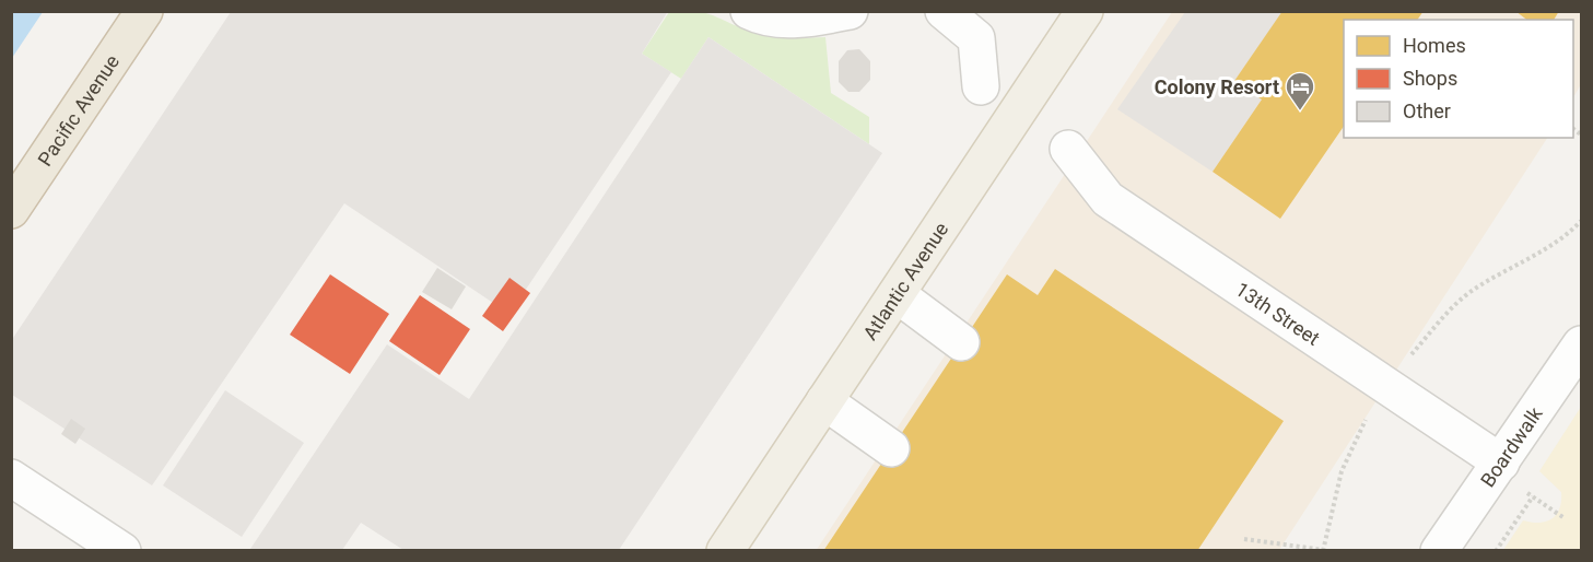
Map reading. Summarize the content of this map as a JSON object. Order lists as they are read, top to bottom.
{
  "streets": {
    "highway": ["Pacific Avenue"],
    "main road": ["Atlantic Avenue"],
    "street": ["13th Street", "Boardwalk"]
  },
  "crossings": [
    ["13th Street", "Boardwalk"]
  ],
  "places": {
    "hotel": ["Colony Resort"]
  },
  "legend": ["Homes", "Shops", "Other"]
}
